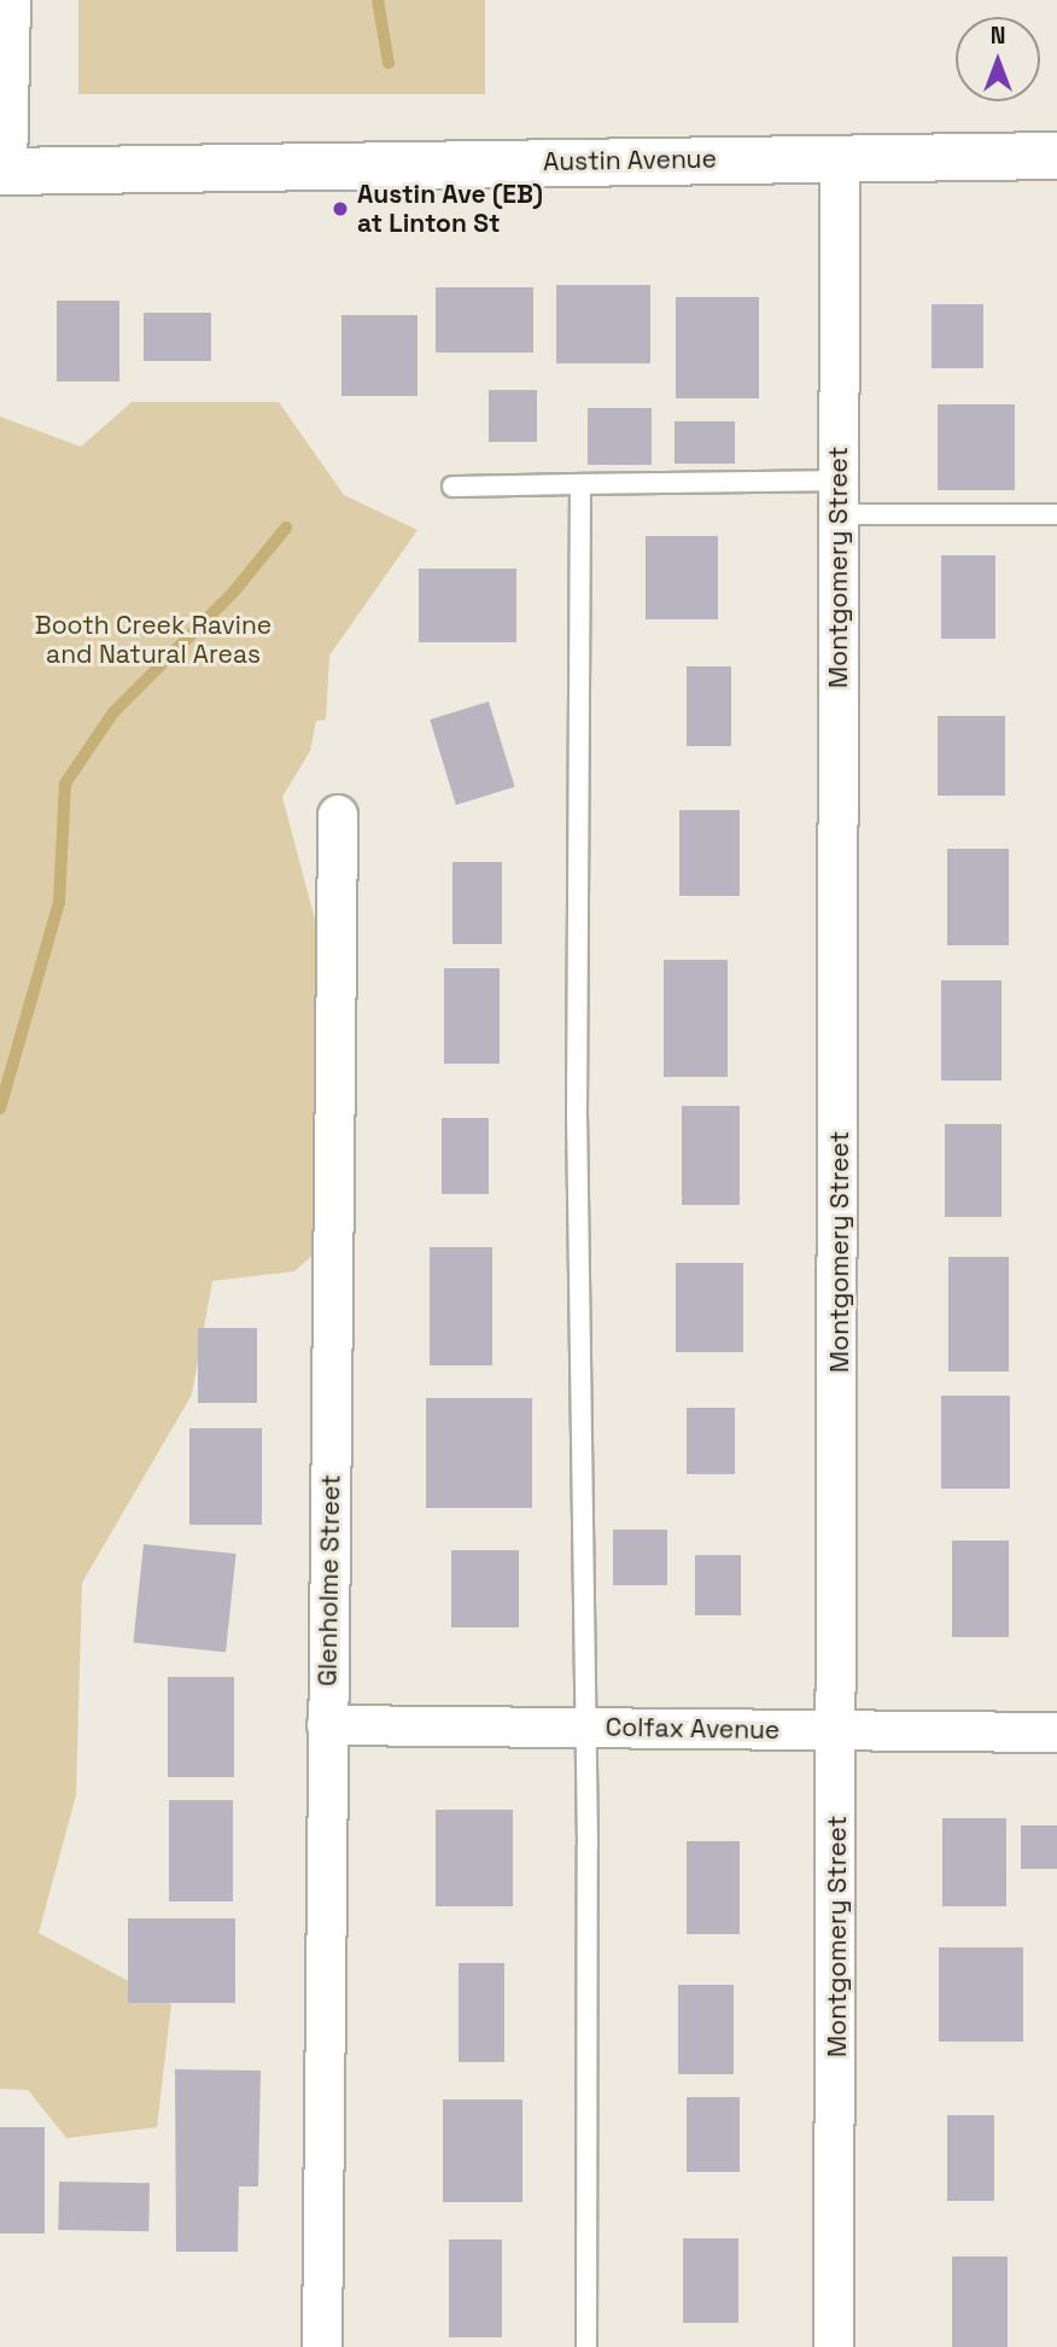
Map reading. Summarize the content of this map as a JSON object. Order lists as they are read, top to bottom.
{
  "streets": {
    "main road": ["Austin Avenue"],
    "street": ["Montgomery Street", "Glenholme Street", "Colfax Avenue"]
  },
  "crossings": [
    ["Austin Avenue", "Montgomery Street"],
    ["Montgomery Street", "Colfax Avenue"],
    ["Glenholme Street", "Colfax Avenue"]
  ],
  "parks": ["Booth Creek Ravine and Natural Areas"],
  "places": ["Austin Ave (EB) at Linton St"],
  "north": "top"
}
